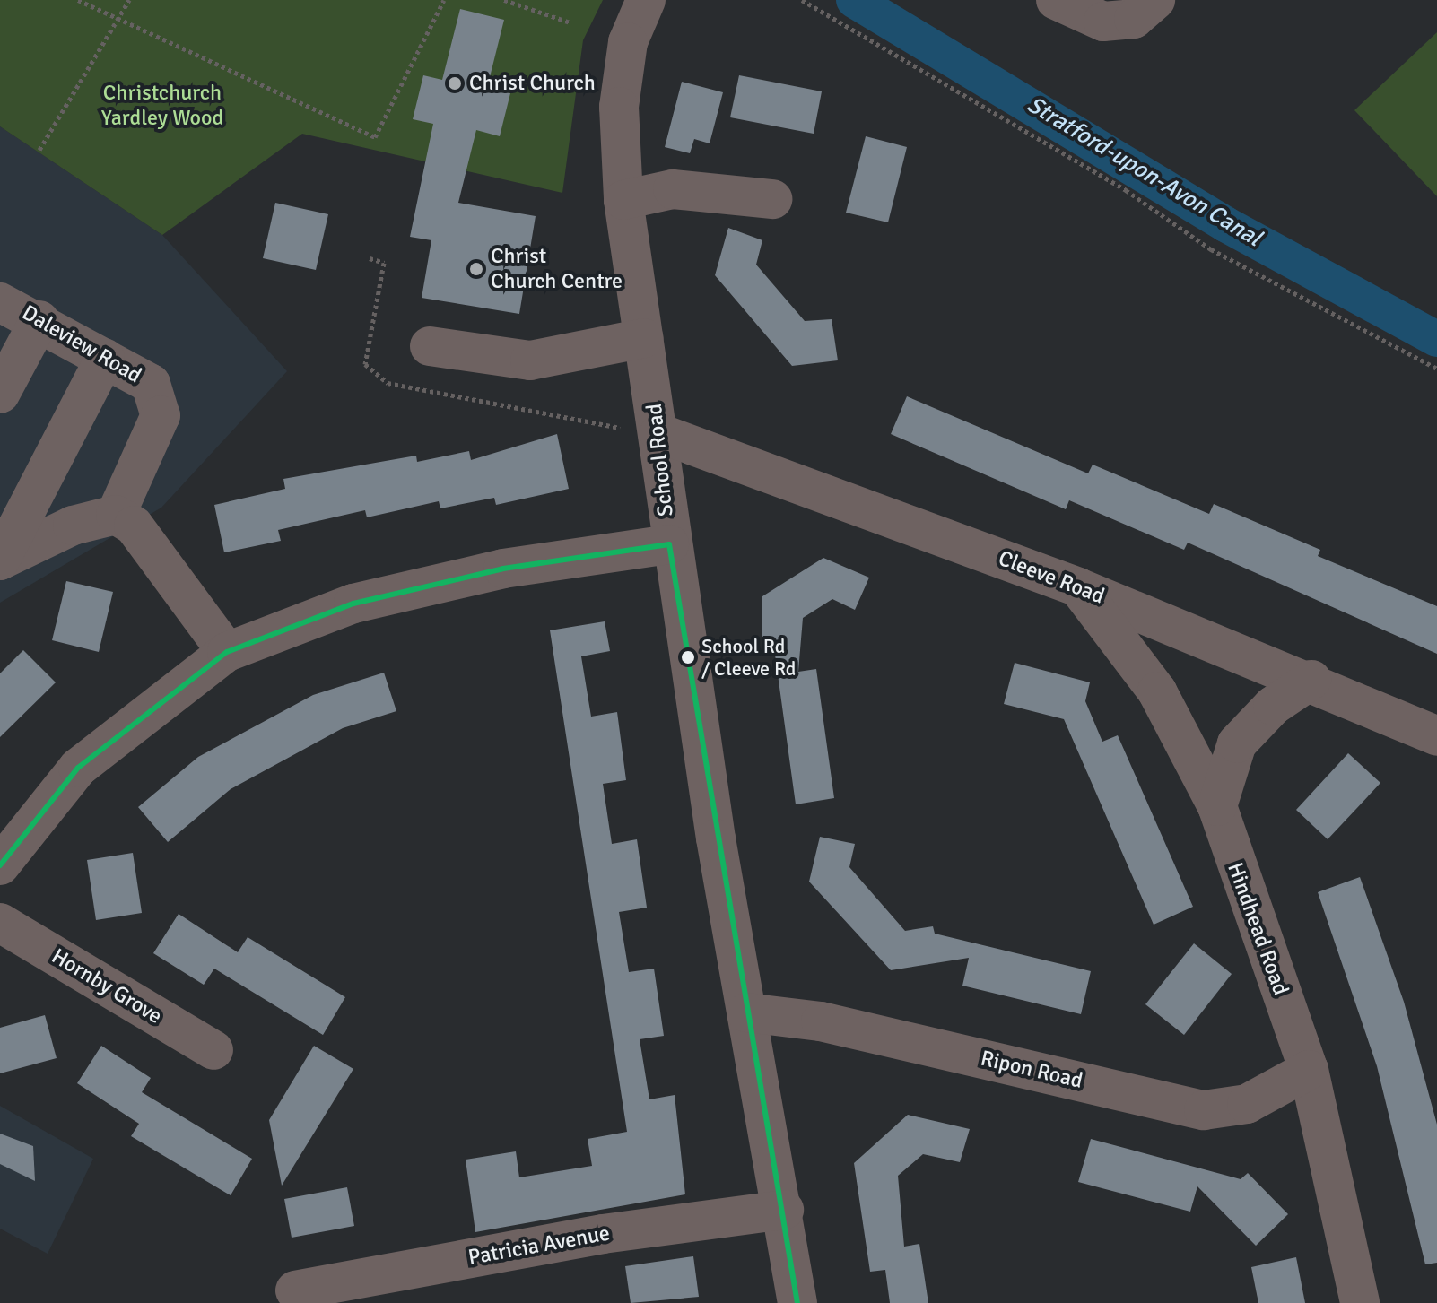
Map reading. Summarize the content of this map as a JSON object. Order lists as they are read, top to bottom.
{
  "streets": {
    "street": [
      "Daleview Road",
      "School Road",
      "Cleeve Road",
      "Hindhead Road",
      "Hornby Grove",
      "Ripon Road",
      "Patricia Avenue"
    ]
  },
  "crossings": [
    ["School Road", "Cleeve Road"],
    ["School Road", "Ripon Road"],
    ["School Road", "Patricia Avenue"],
    ["Cleeve Road", "Hindhead Road"],
    ["Hindhead Road", "Ripon Road"]
  ],
  "water": ["Stratford-upon-Avon Canal"],
  "parks": ["Christchurch Yardley Wood"],
  "places": ["Christ Church", "Christ Church Centre", "School Rd / Cleeve Rd"]
}
